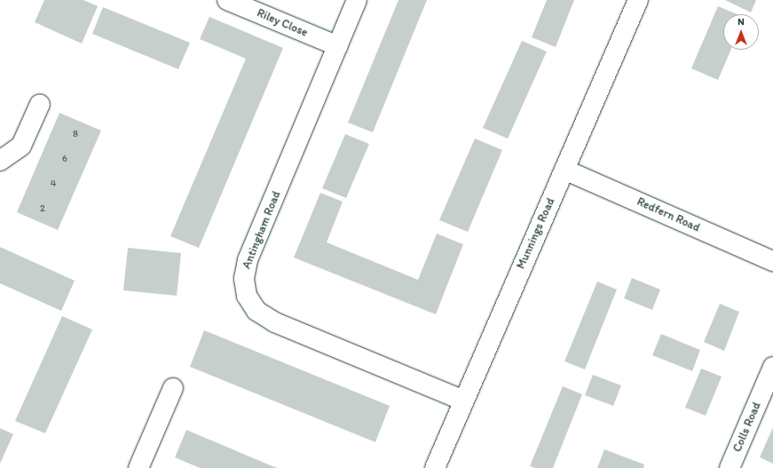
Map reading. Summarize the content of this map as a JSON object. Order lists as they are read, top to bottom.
{
  "streets": {
    "street": [
      "Riley Close",
      "Redfern Road",
      "Antingham Road",
      "Munnings Road",
      "Colls Road"
    ]
  },
  "crossings": [
    ["Riley Close", "Antingham Road"],
    ["Redfern Road", "Munnings Road"],
    ["Antingham Road", "Munnings Road"]
  ],
  "house_numbers": [
    "8",
    "6",
    "4",
    "2"
  ],
  "north": "top"
}
